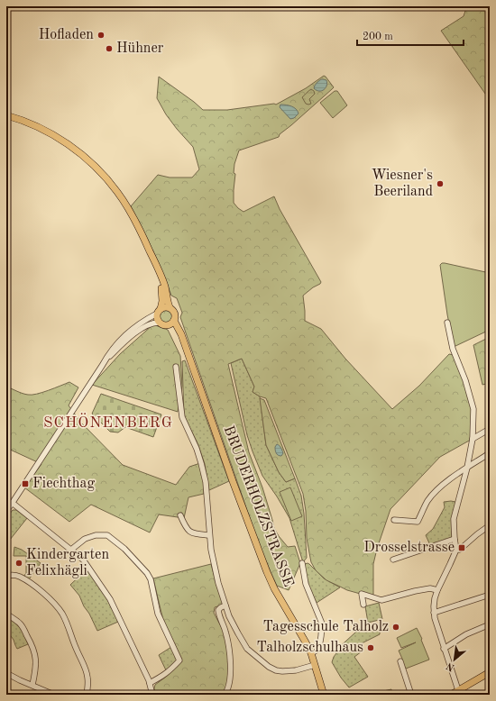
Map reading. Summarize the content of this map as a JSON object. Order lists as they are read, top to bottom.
{
  "streets": {
    "main road": ["BRUDERHOLZSTRASSE"]
  },
  "districts": ["SCHÖNENBERG"],
  "places": {
    "other": [
      "Hofladen",
      "Hühner",
      "Wiesner's Beeriland",
      "Kindergarten Felixhägli",
      "Tagesschule Talholz",
      "Talholzschulhaus"
    ],
    "transit": ["Fiechthag", "Drosselstrasse"]
  },
  "scale_bar": "200 m",
  "north": "bottom left"
}
